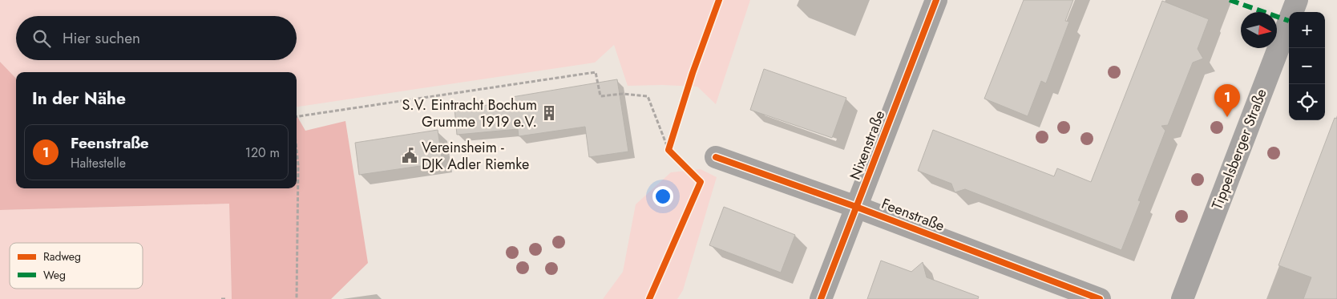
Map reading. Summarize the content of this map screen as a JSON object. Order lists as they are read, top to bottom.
{
  "streets": {
    "street": ["Nixenstraße", "Tippelsberger Straße", "Feenstraße"]
  },
  "crossings": [
    ["Nixenstraße", "Feenstraße"]
  ],
  "places": {
    "building": ["S.V. Eintracht Bochum Grumme 1919 e.V."],
    "public building": ["Vereinsheim - DJK Adler Riemke"]
  },
  "legend": ["Radweg", "Weg"],
  "north": "right",
  "page": {
    "map_buttons": ["+", "−"],
    "search": "Hier suchen",
    "heading": "In der Nähe",
    "pins": "1",
    "list": [
      {
        "mark": "1",
        "name": "Feenstraße",
        "note": "Haltestelle",
        "value": "120 m"
      }
    ]
  }
}
